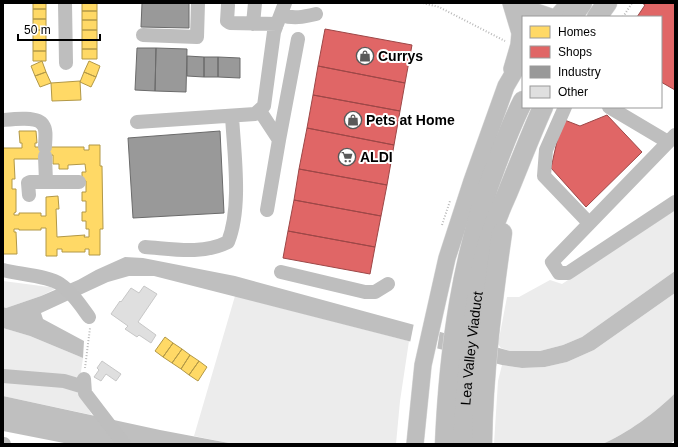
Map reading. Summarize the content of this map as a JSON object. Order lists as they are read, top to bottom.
{
  "streets": {
    "highway": ["Lea Valley Viaduct"]
  },
  "places": {
    "shop": ["Currys", "Pets at Home"],
    "supermarket": ["ALDI"]
  },
  "legend": [
    "Homes",
    "Shops",
    "Industry",
    "Other"
  ],
  "scale_bar": "50 m"
}
